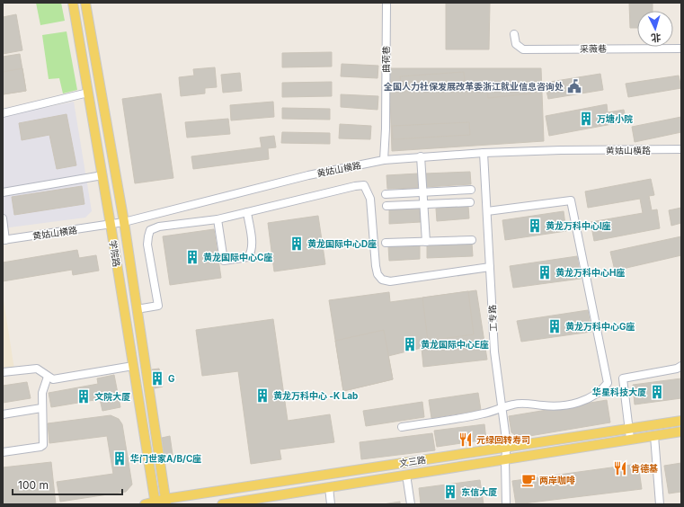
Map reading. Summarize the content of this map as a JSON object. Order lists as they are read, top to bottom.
{
  "streets": {
    "main road": ["学院路", "文三路"],
    "street": [
      "采薇巷",
      "曲荷巷",
      "黄姑山横路",
      "工专路"
    ]
  },
  "crossings": [
    ["曲荷巷", "黄姑山横路"],
    ["黄姑山横路", "学院路"],
    ["黄姑山横路", "工专路"],
    ["学院路", "文三路"],
    ["工专路", "文三路"]
  ],
  "places": {
    "public building": ["全国人力社保发展改革委浙江就业信息咨询处"],
    "building": [
      "万塘小院",
      "黄龙万科中心I座",
      "黄龙国际中心D座",
      "黄龙国际中心C座",
      "黄龙万科中心H座",
      "黄龙万科中心G座",
      "黄龙国际中心E座",
      "G",
      "华星科技大厦",
      "黄龙万科中心 -K Lab",
      "文院大厦",
      "华门世家A/B/C座",
      "东信大厦"
    ],
    "restaurant": ["元绿回转寿司", "肯德基"],
    "cafe": ["两岸咖啡"]
  },
  "scale_bar": "100 m",
  "north": "bottom"
}
